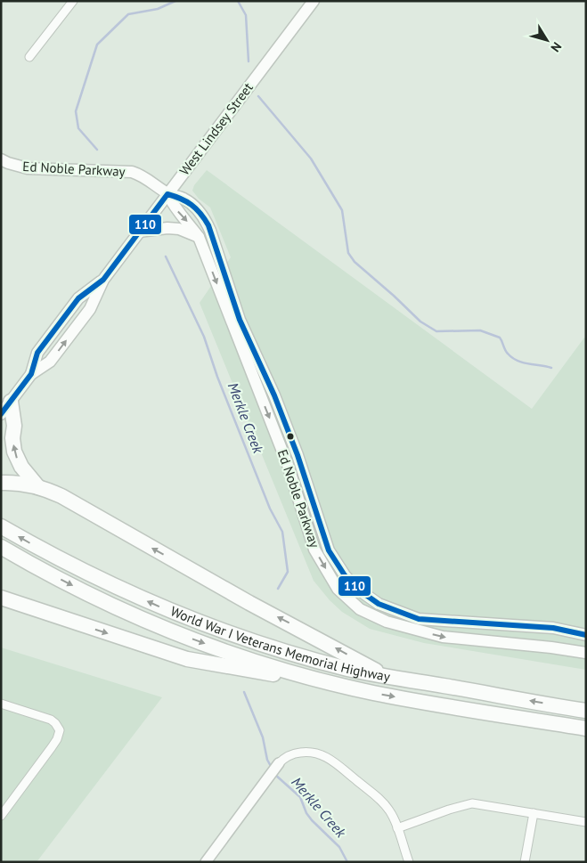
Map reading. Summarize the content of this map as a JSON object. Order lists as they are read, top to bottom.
{
  "streets": {
    "highway": ["World War I Veterans Memorial Highway"],
    "main road": ["West Lindsey Street", "Ed Noble Parkway"]
  },
  "crossings": [
    ["West Lindsey Street", "Ed Noble Parkway"]
  ],
  "one_way": ["Ed Noble Parkway"],
  "water": ["Merkle Creek"],
  "lines": ["transit line 110"],
  "north": "bottom right"
}
